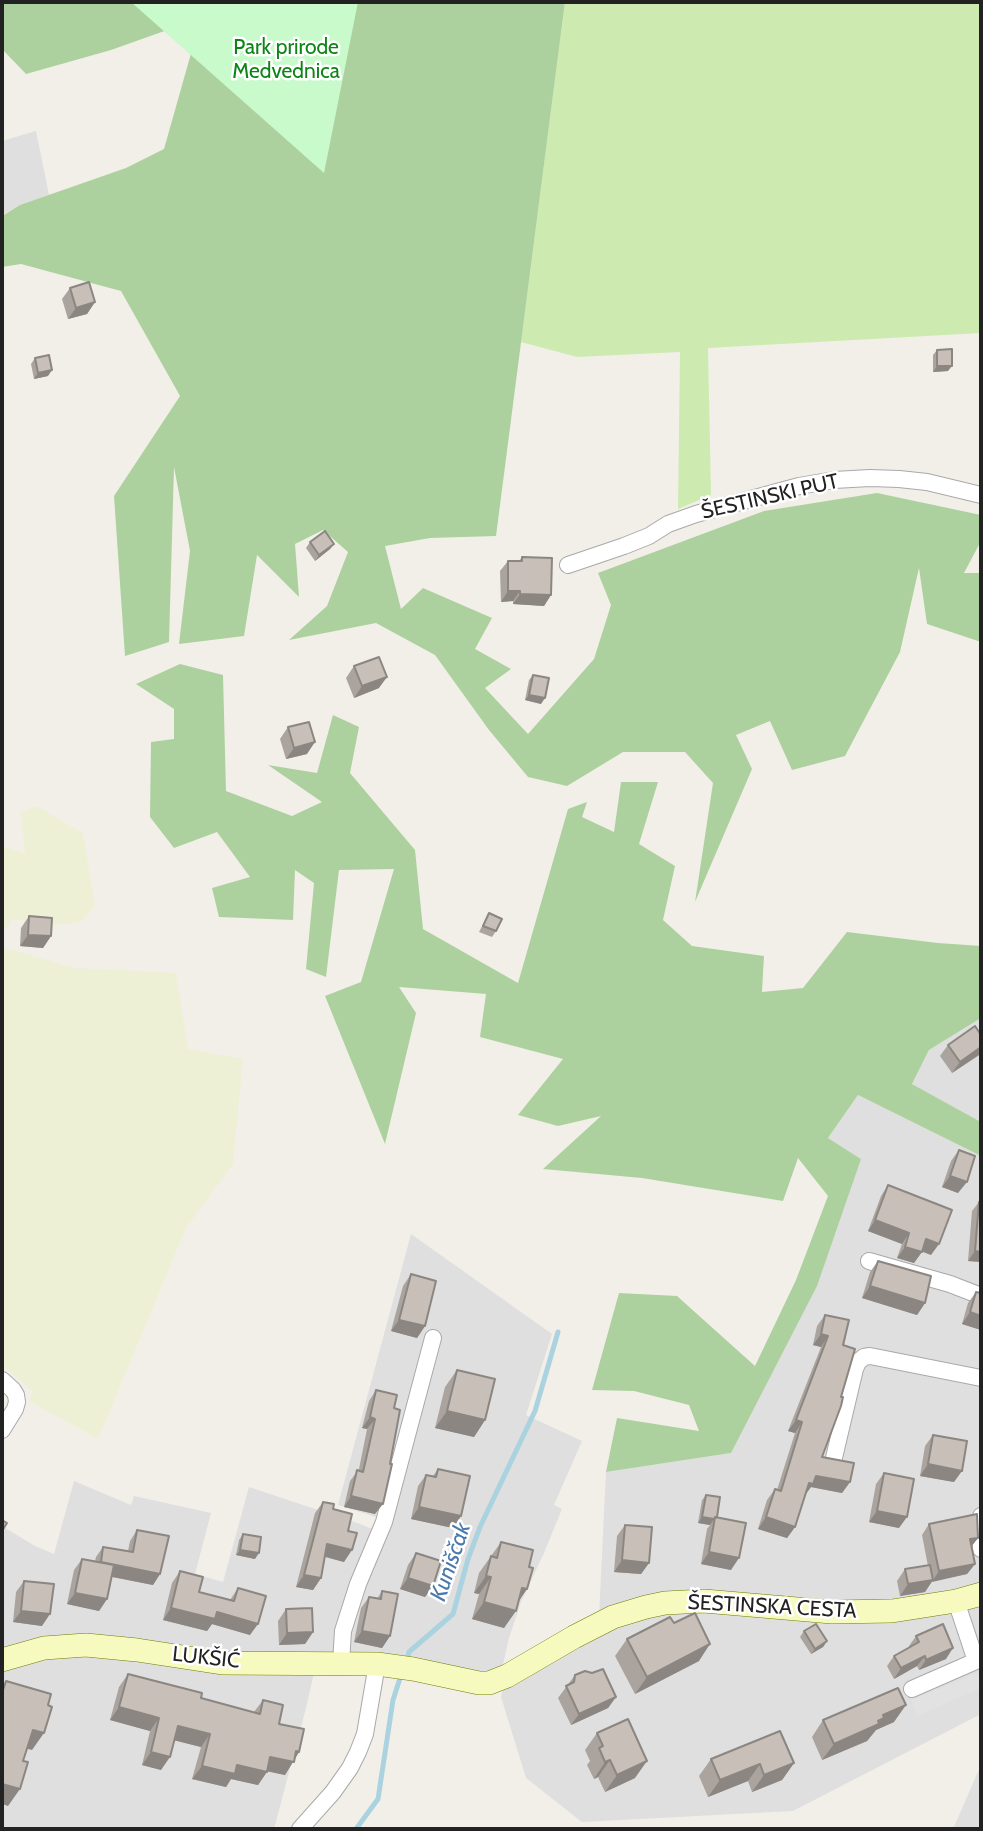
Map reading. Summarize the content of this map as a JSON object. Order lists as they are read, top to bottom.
{
  "streets": {
    "main road": ["ŠESTINSKA CESTA", "LUKŠIĆ"],
    "street": ["ŠESTINSKI PUT"]
  },
  "crossings": [
    ["ŠESTINSKA CESTA", "LUKŠIĆ"]
  ],
  "water": ["Kuniščak"],
  "parks": ["Park prirode Medvednica"]
}
